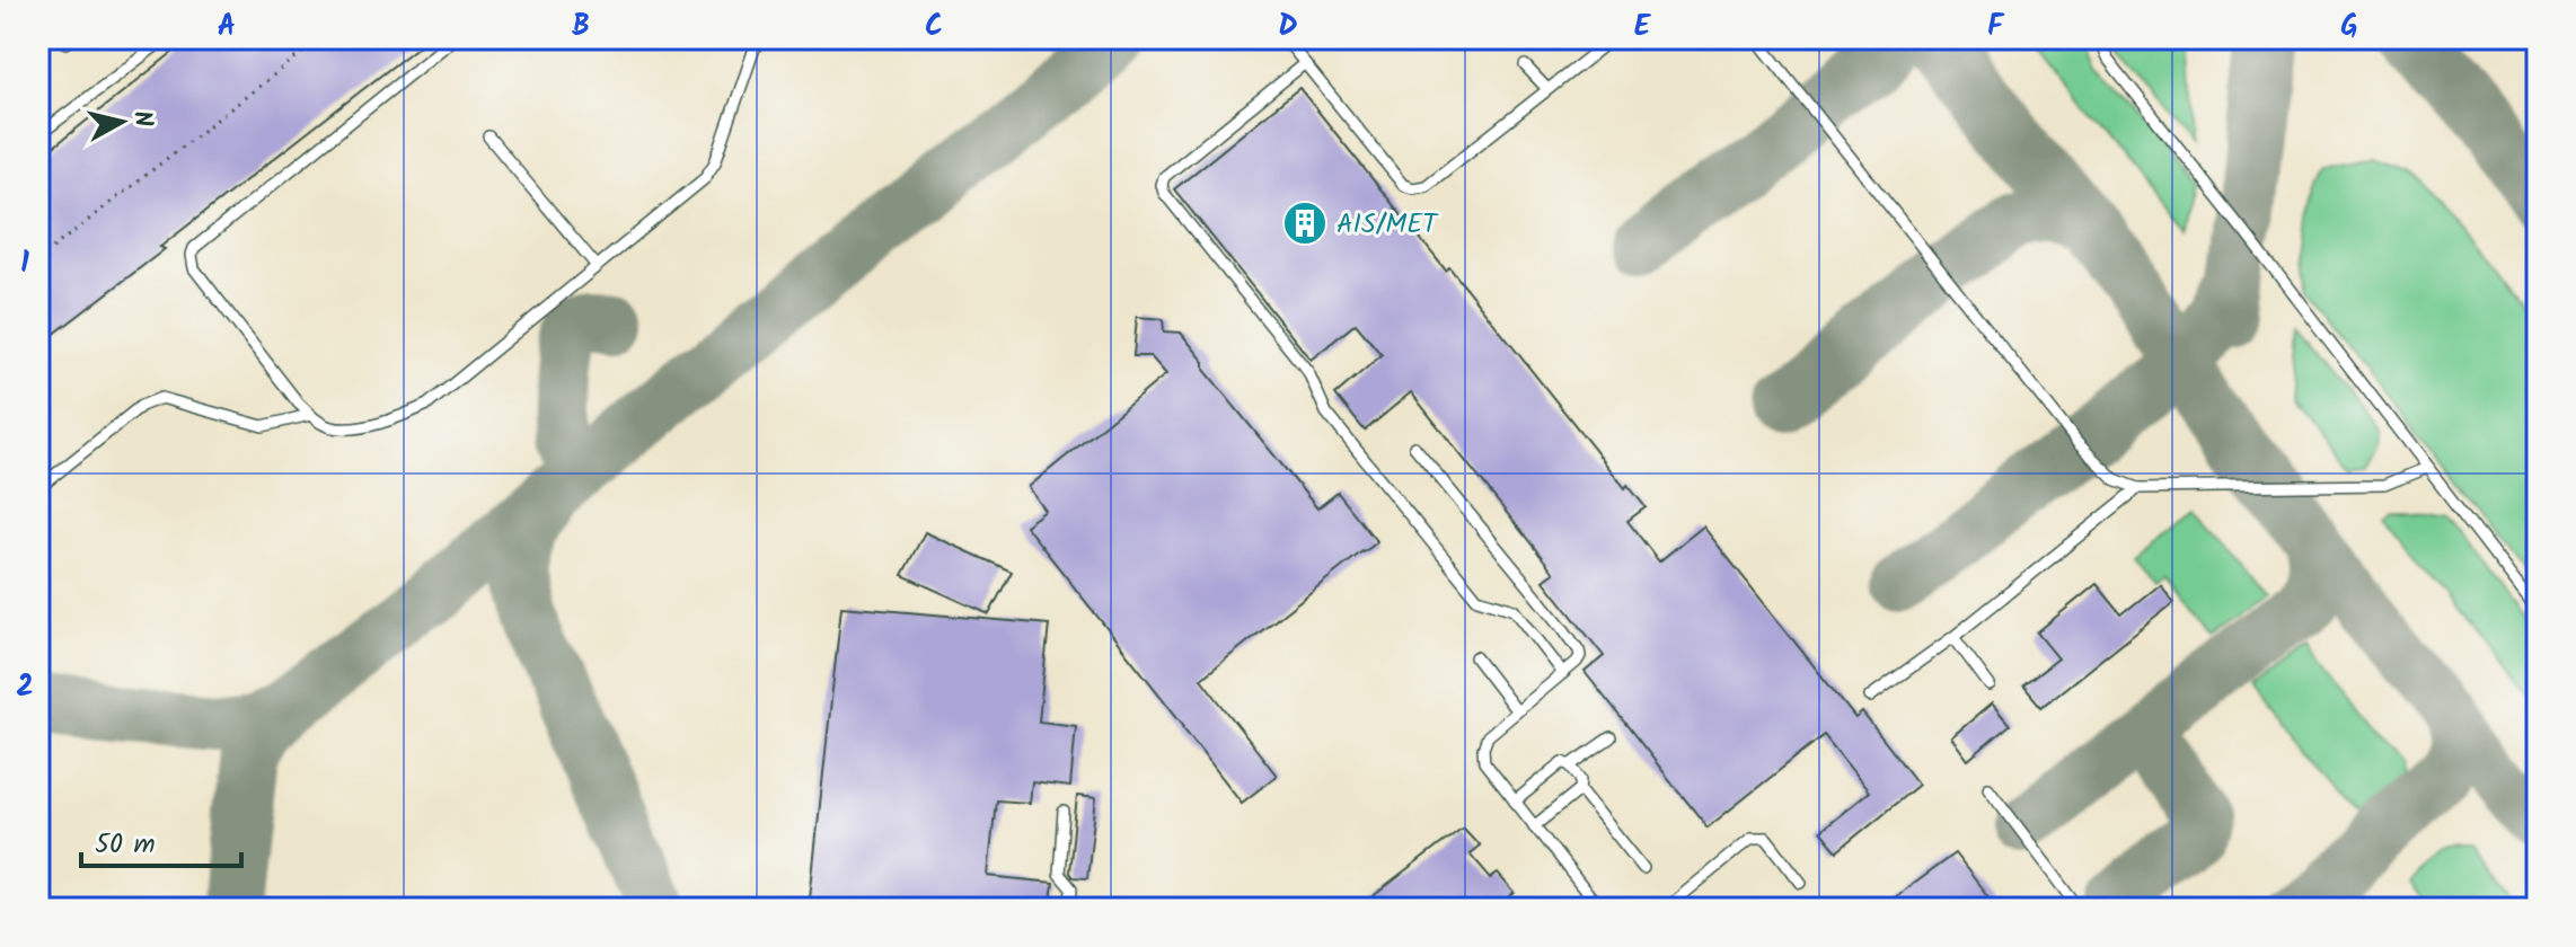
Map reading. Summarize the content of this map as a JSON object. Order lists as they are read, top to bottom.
{
  "places": {
    "building": ["AIS/MET"]
  },
  "scale_bar": "50 m",
  "north": "right",
  "grid": {
    "columns": [
      "A",
      "B",
      "C",
      "D",
      "E",
      "F",
      "G"
    ],
    "rows": ["1", "2"]
  }
}
